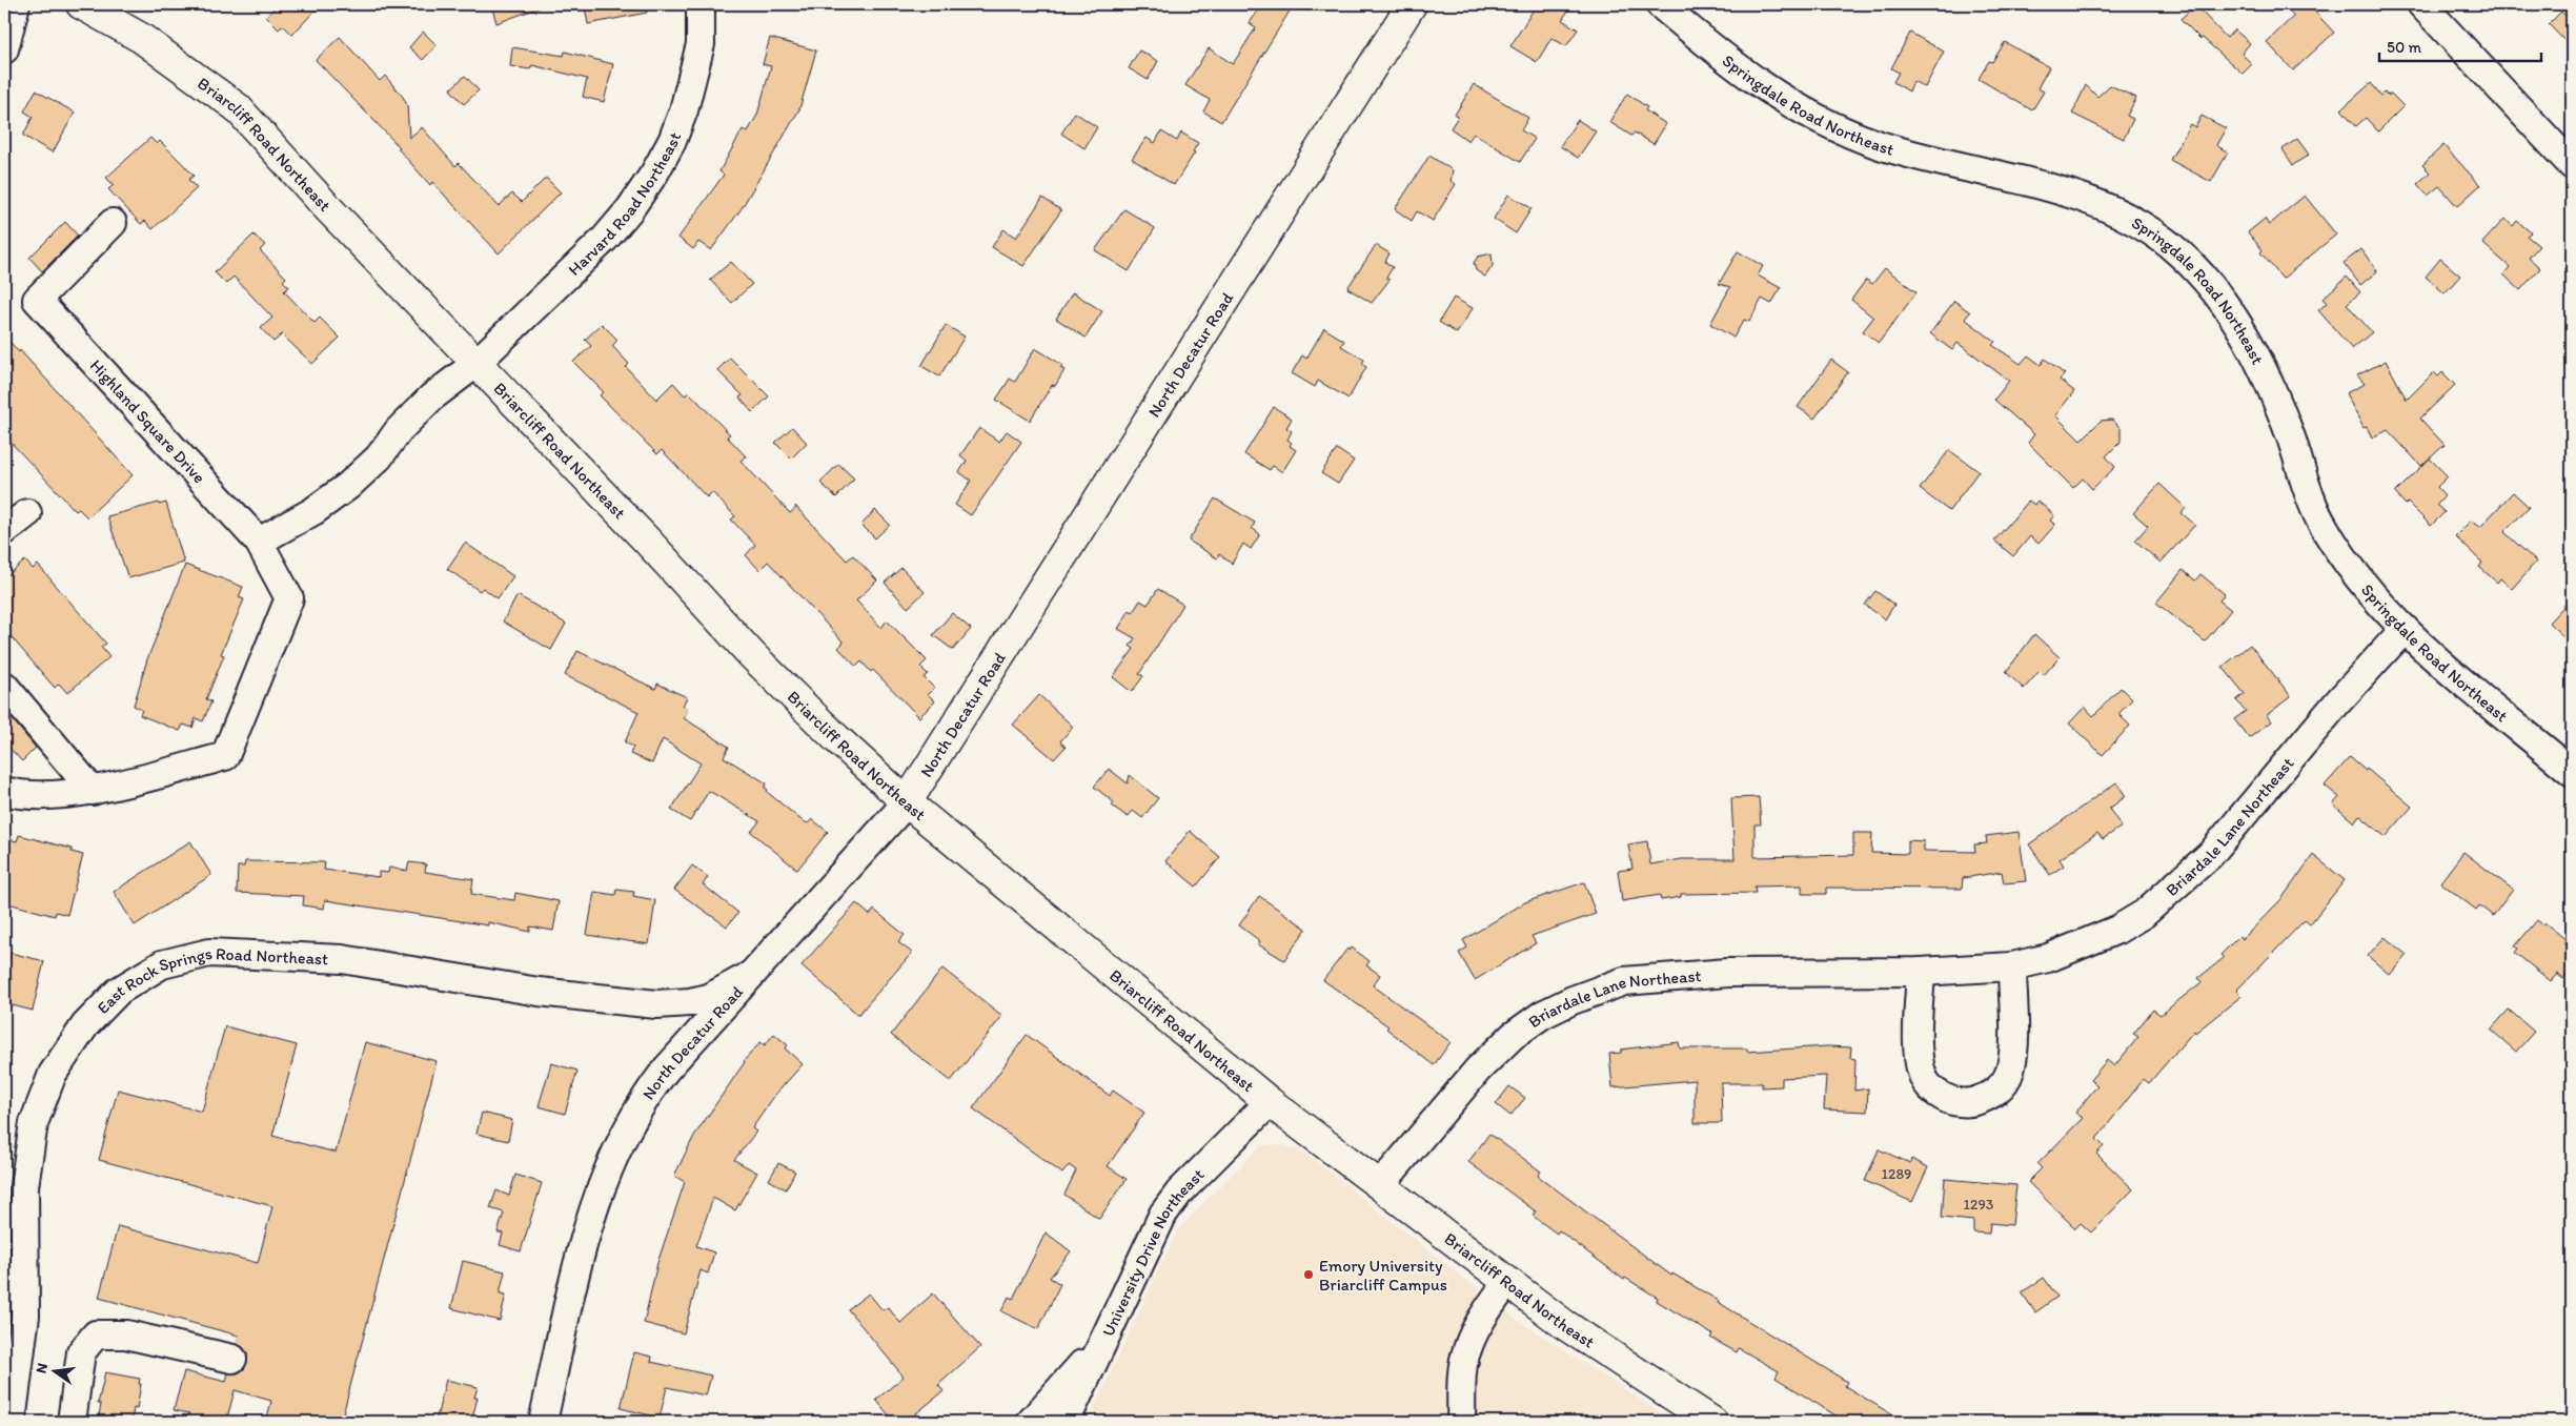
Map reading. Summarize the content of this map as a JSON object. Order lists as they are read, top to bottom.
{
  "streets": {
    "main road": ["Briarcliff Road Northeast", "North Decatur Road"],
    "street": [
      "Springdale Road Northeast",
      "Harvard Road Northeast",
      "Highland Square Drive",
      "Briardale Lane Northeast",
      "East Rock Springs Road Northeast",
      "University Drive Northeast"
    ]
  },
  "crossings": [
    ["Springdale Road Northeast", "Briardale Lane Northeast"],
    ["Briarcliff Road Northeast", "Harvard Road Northeast"],
    ["Briarcliff Road Northeast", "North Decatur Road"],
    ["Briarcliff Road Northeast", "Briardale Lane Northeast"],
    ["Briarcliff Road Northeast", "University Drive Northeast"],
    ["North Decatur Road", "East Rock Springs Road Northeast"]
  ],
  "places": ["Emory University Briarcliff Campus"],
  "house_numbers": ["1289", "1293"],
  "scale_bar": "50 m",
  "north": "left"
}
